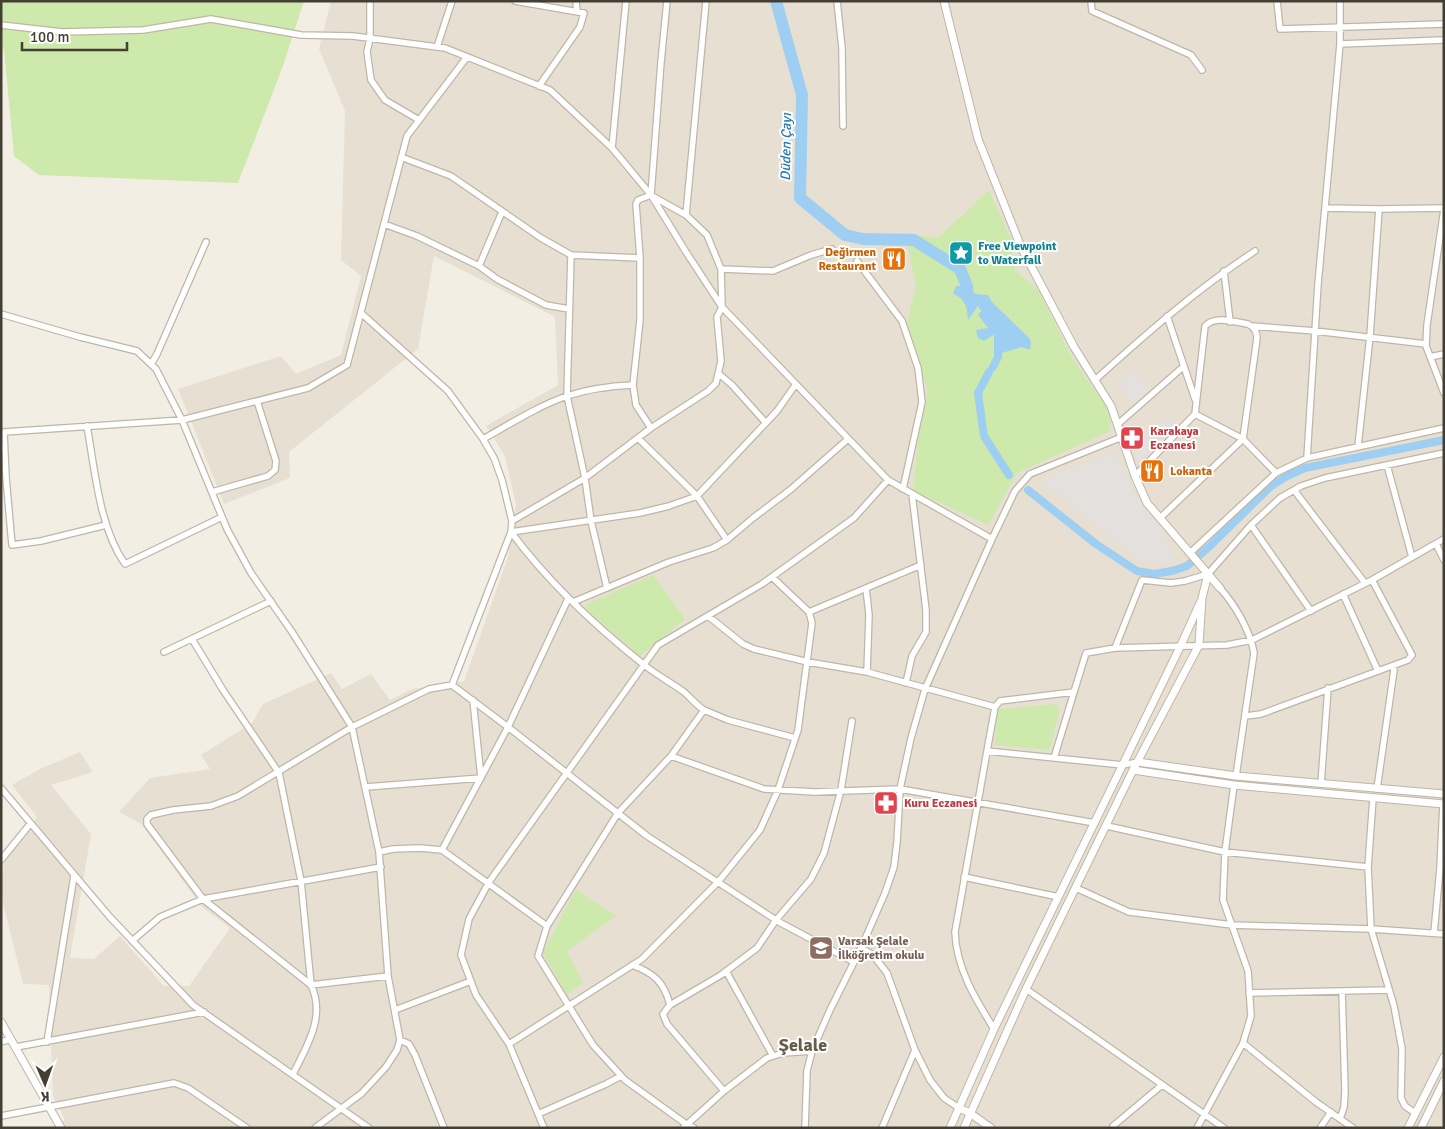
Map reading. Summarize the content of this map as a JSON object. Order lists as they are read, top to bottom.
{
  "districts": ["Şelale"],
  "water": ["Düden Çayı"],
  "places": {
    "place": ["Free Viewpoint to Waterfall"],
    "restaurant": ["Değirmen Restaurant", "Lokanta"],
    "pharmacy": ["Karakaya Eczanesi", "Kuru Eczanesi"],
    "school or university": ["Varsak Şelale İlköğretim okulu"]
  },
  "scale_bar": "100 m",
  "north": "bottom"
}
